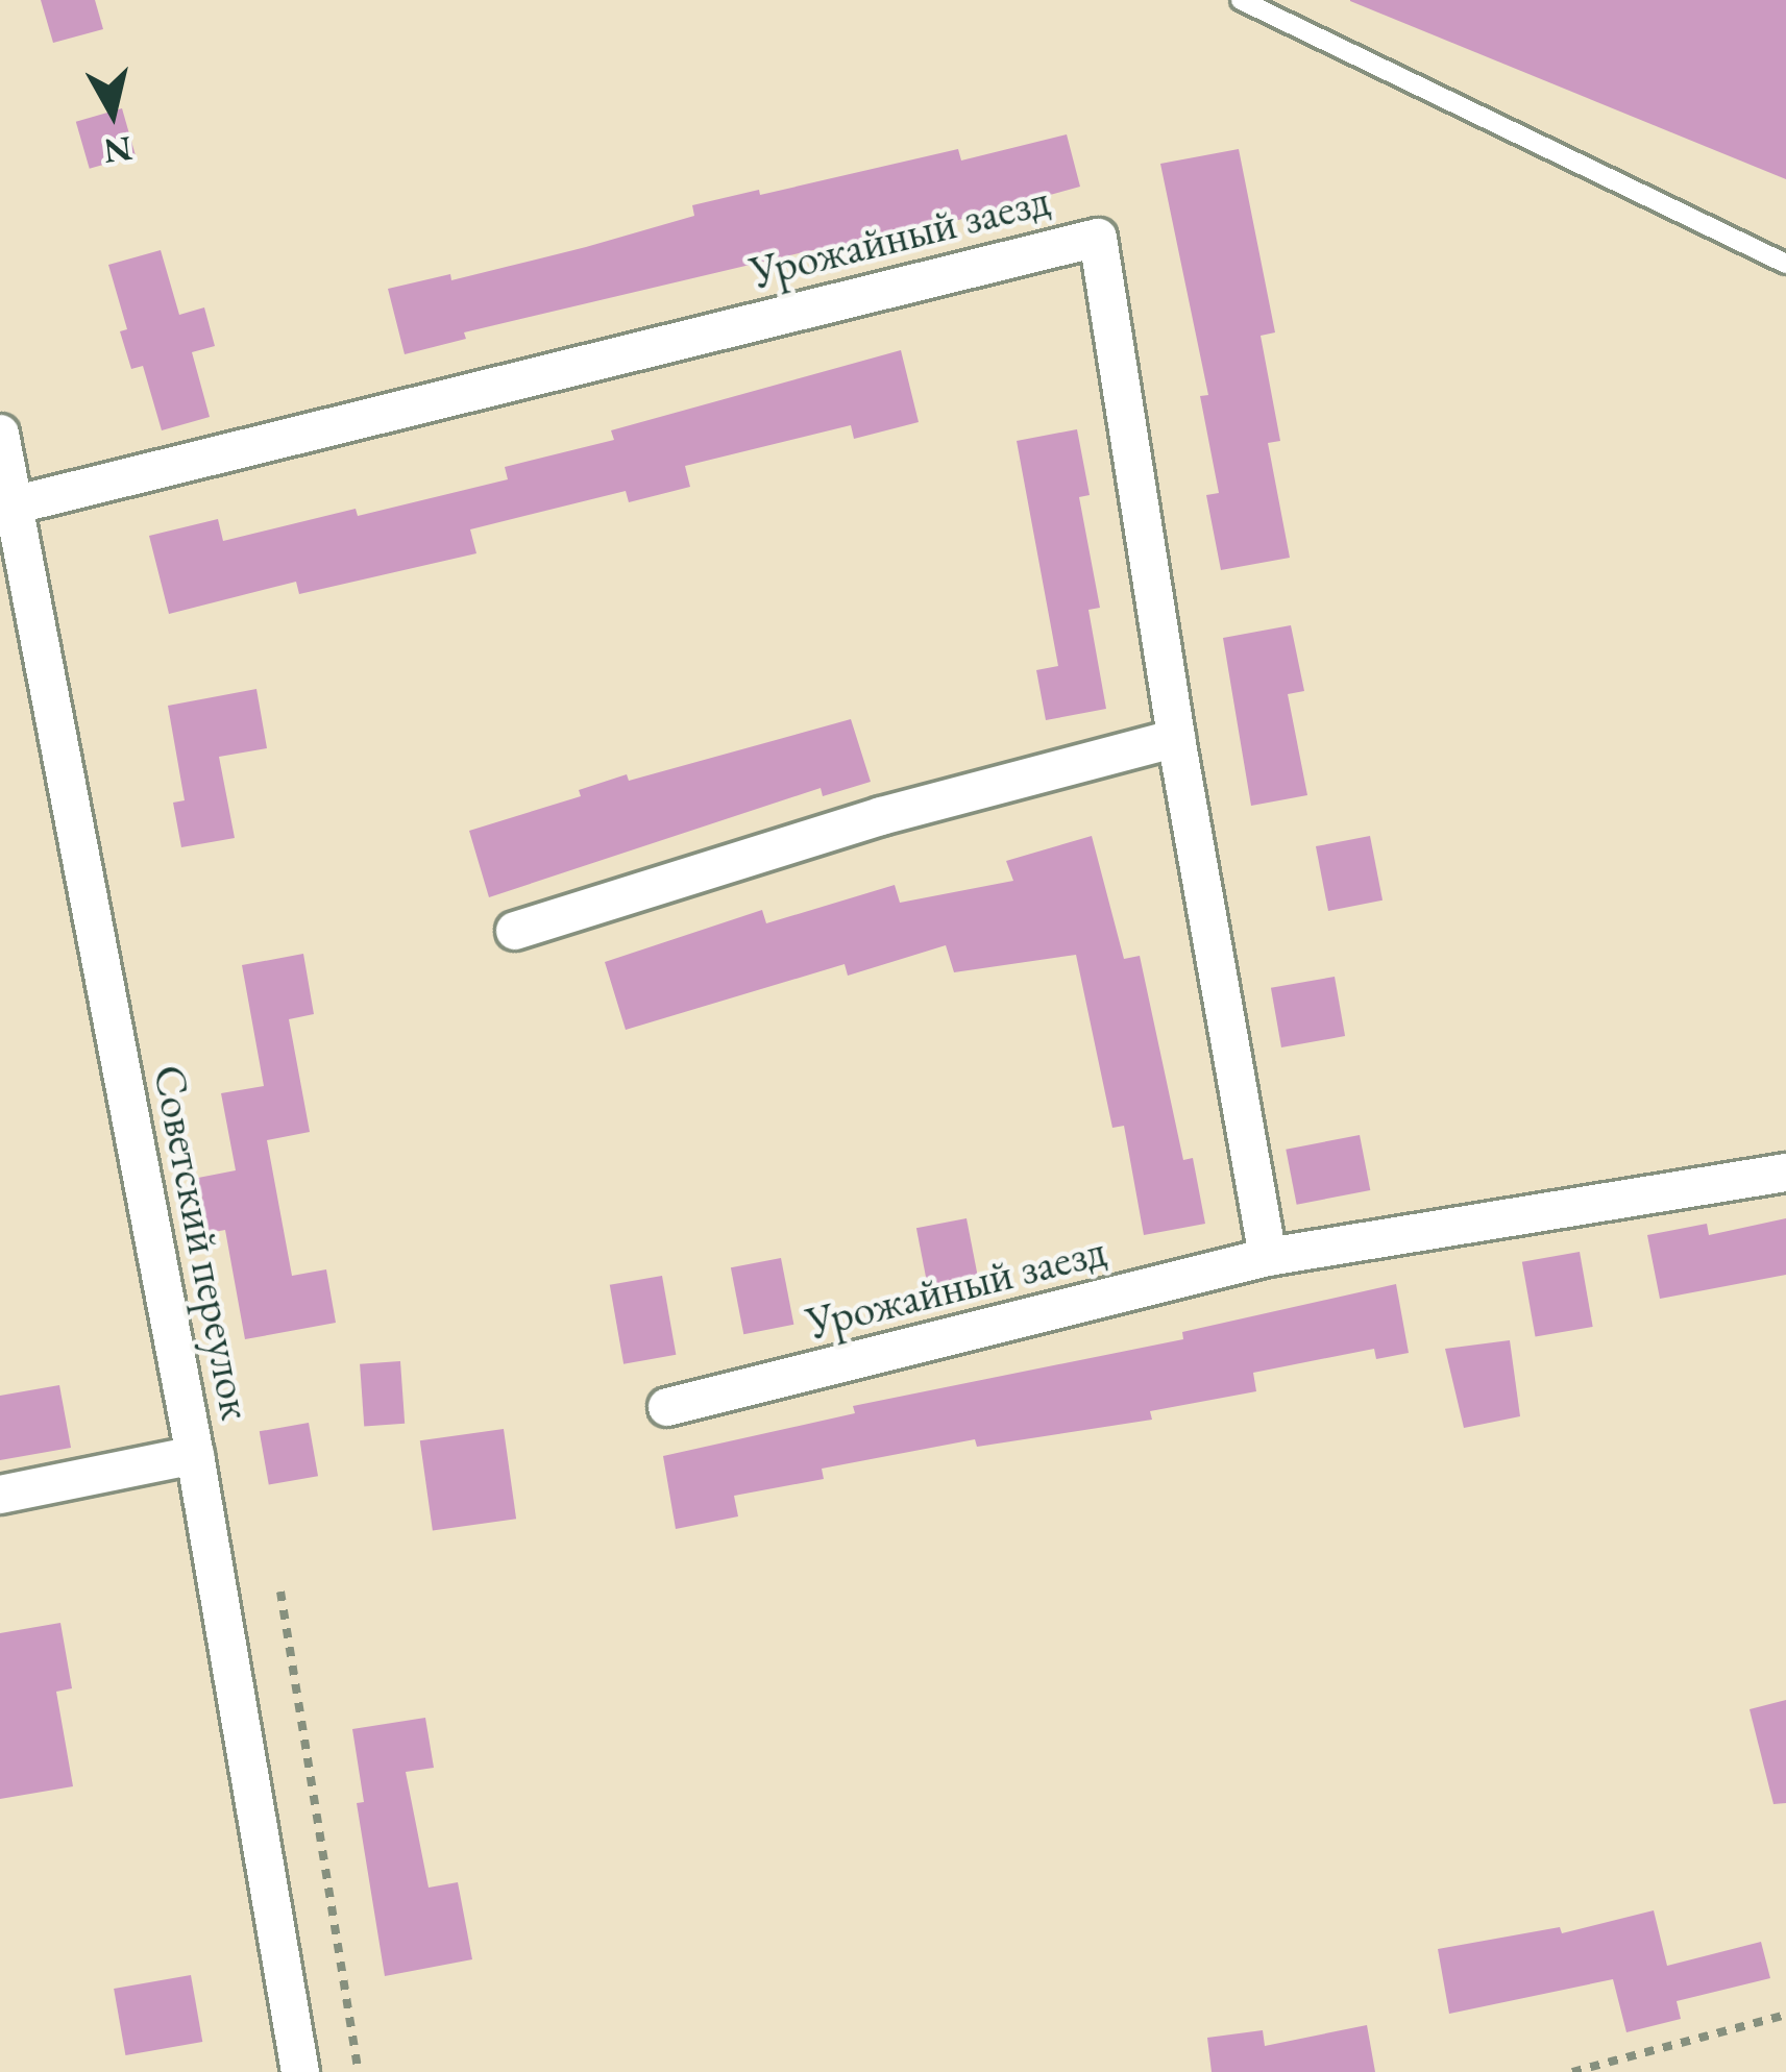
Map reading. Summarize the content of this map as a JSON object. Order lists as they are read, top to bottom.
{
  "streets": {
    "street": ["Урожайный заезд", "Советский переулок"]
  },
  "crossings": [
    ["Урожайный заезд", "Советский переулок"]
  ],
  "north": "bottom"
}
